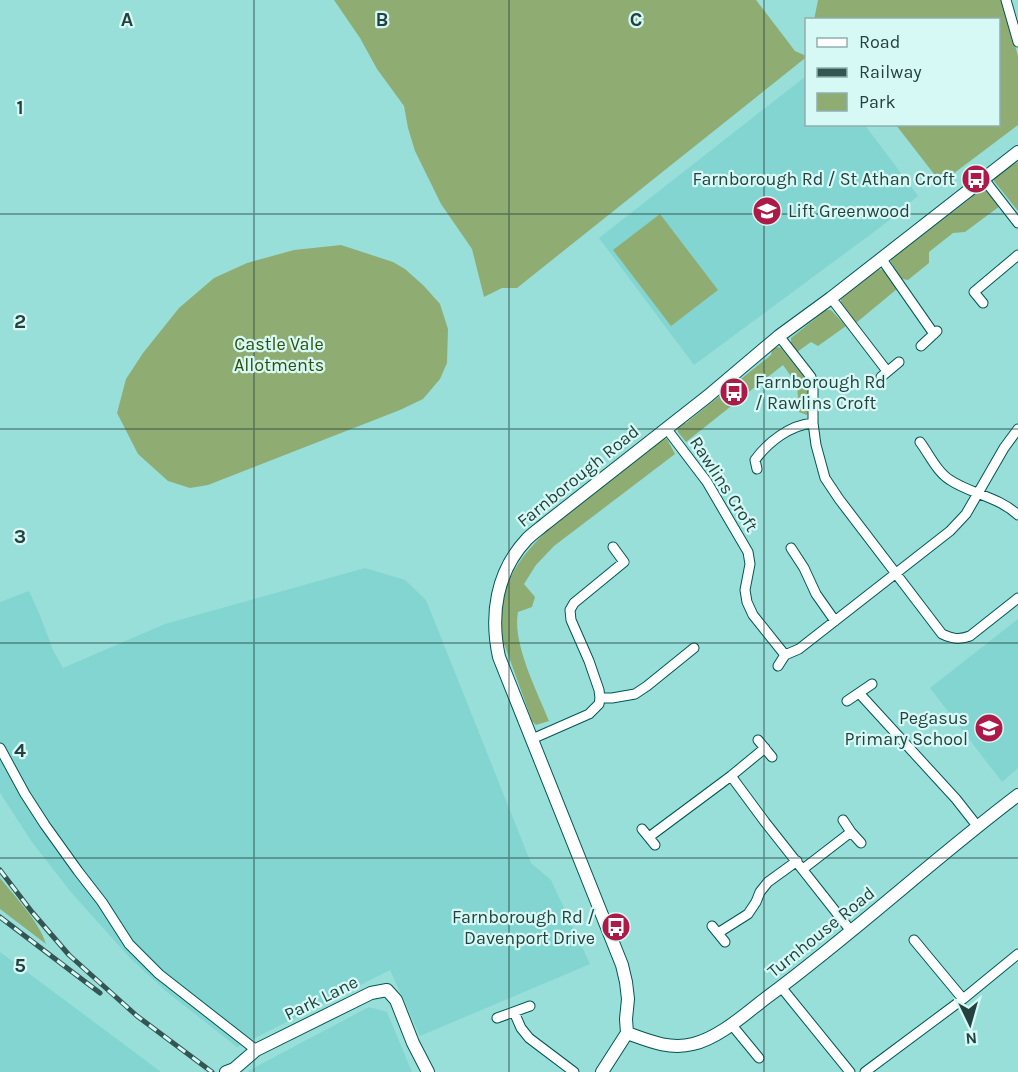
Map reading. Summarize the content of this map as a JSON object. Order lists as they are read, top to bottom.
{
  "streets": {
    "street": [
      "Farnborough Road",
      "Rawlins Croft",
      "Turnhouse Road",
      "Park Lane"
    ]
  },
  "crossings": [
    ["Farnborough Road", "Rawlins Croft"],
    ["Farnborough Road", "Turnhouse Road"]
  ],
  "parks": ["Castle Vale Allotments"],
  "places": {
    "bus stop": ["Farnborough Rd / St Athan Croft", "Farnborough Rd / Rawlins Croft", "Farnborough Rd / Davenport Drive"],
    "school or university": ["Lift Greenwood", "Pegasus Primary School"]
  },
  "legend": ["Road", "Railway", "Park"],
  "north": "bottom",
  "grid": {
    "columns": ["A", "B", "C"],
    "rows": [
      "1",
      "2",
      "3",
      "4",
      "5"
    ]
  }
}
